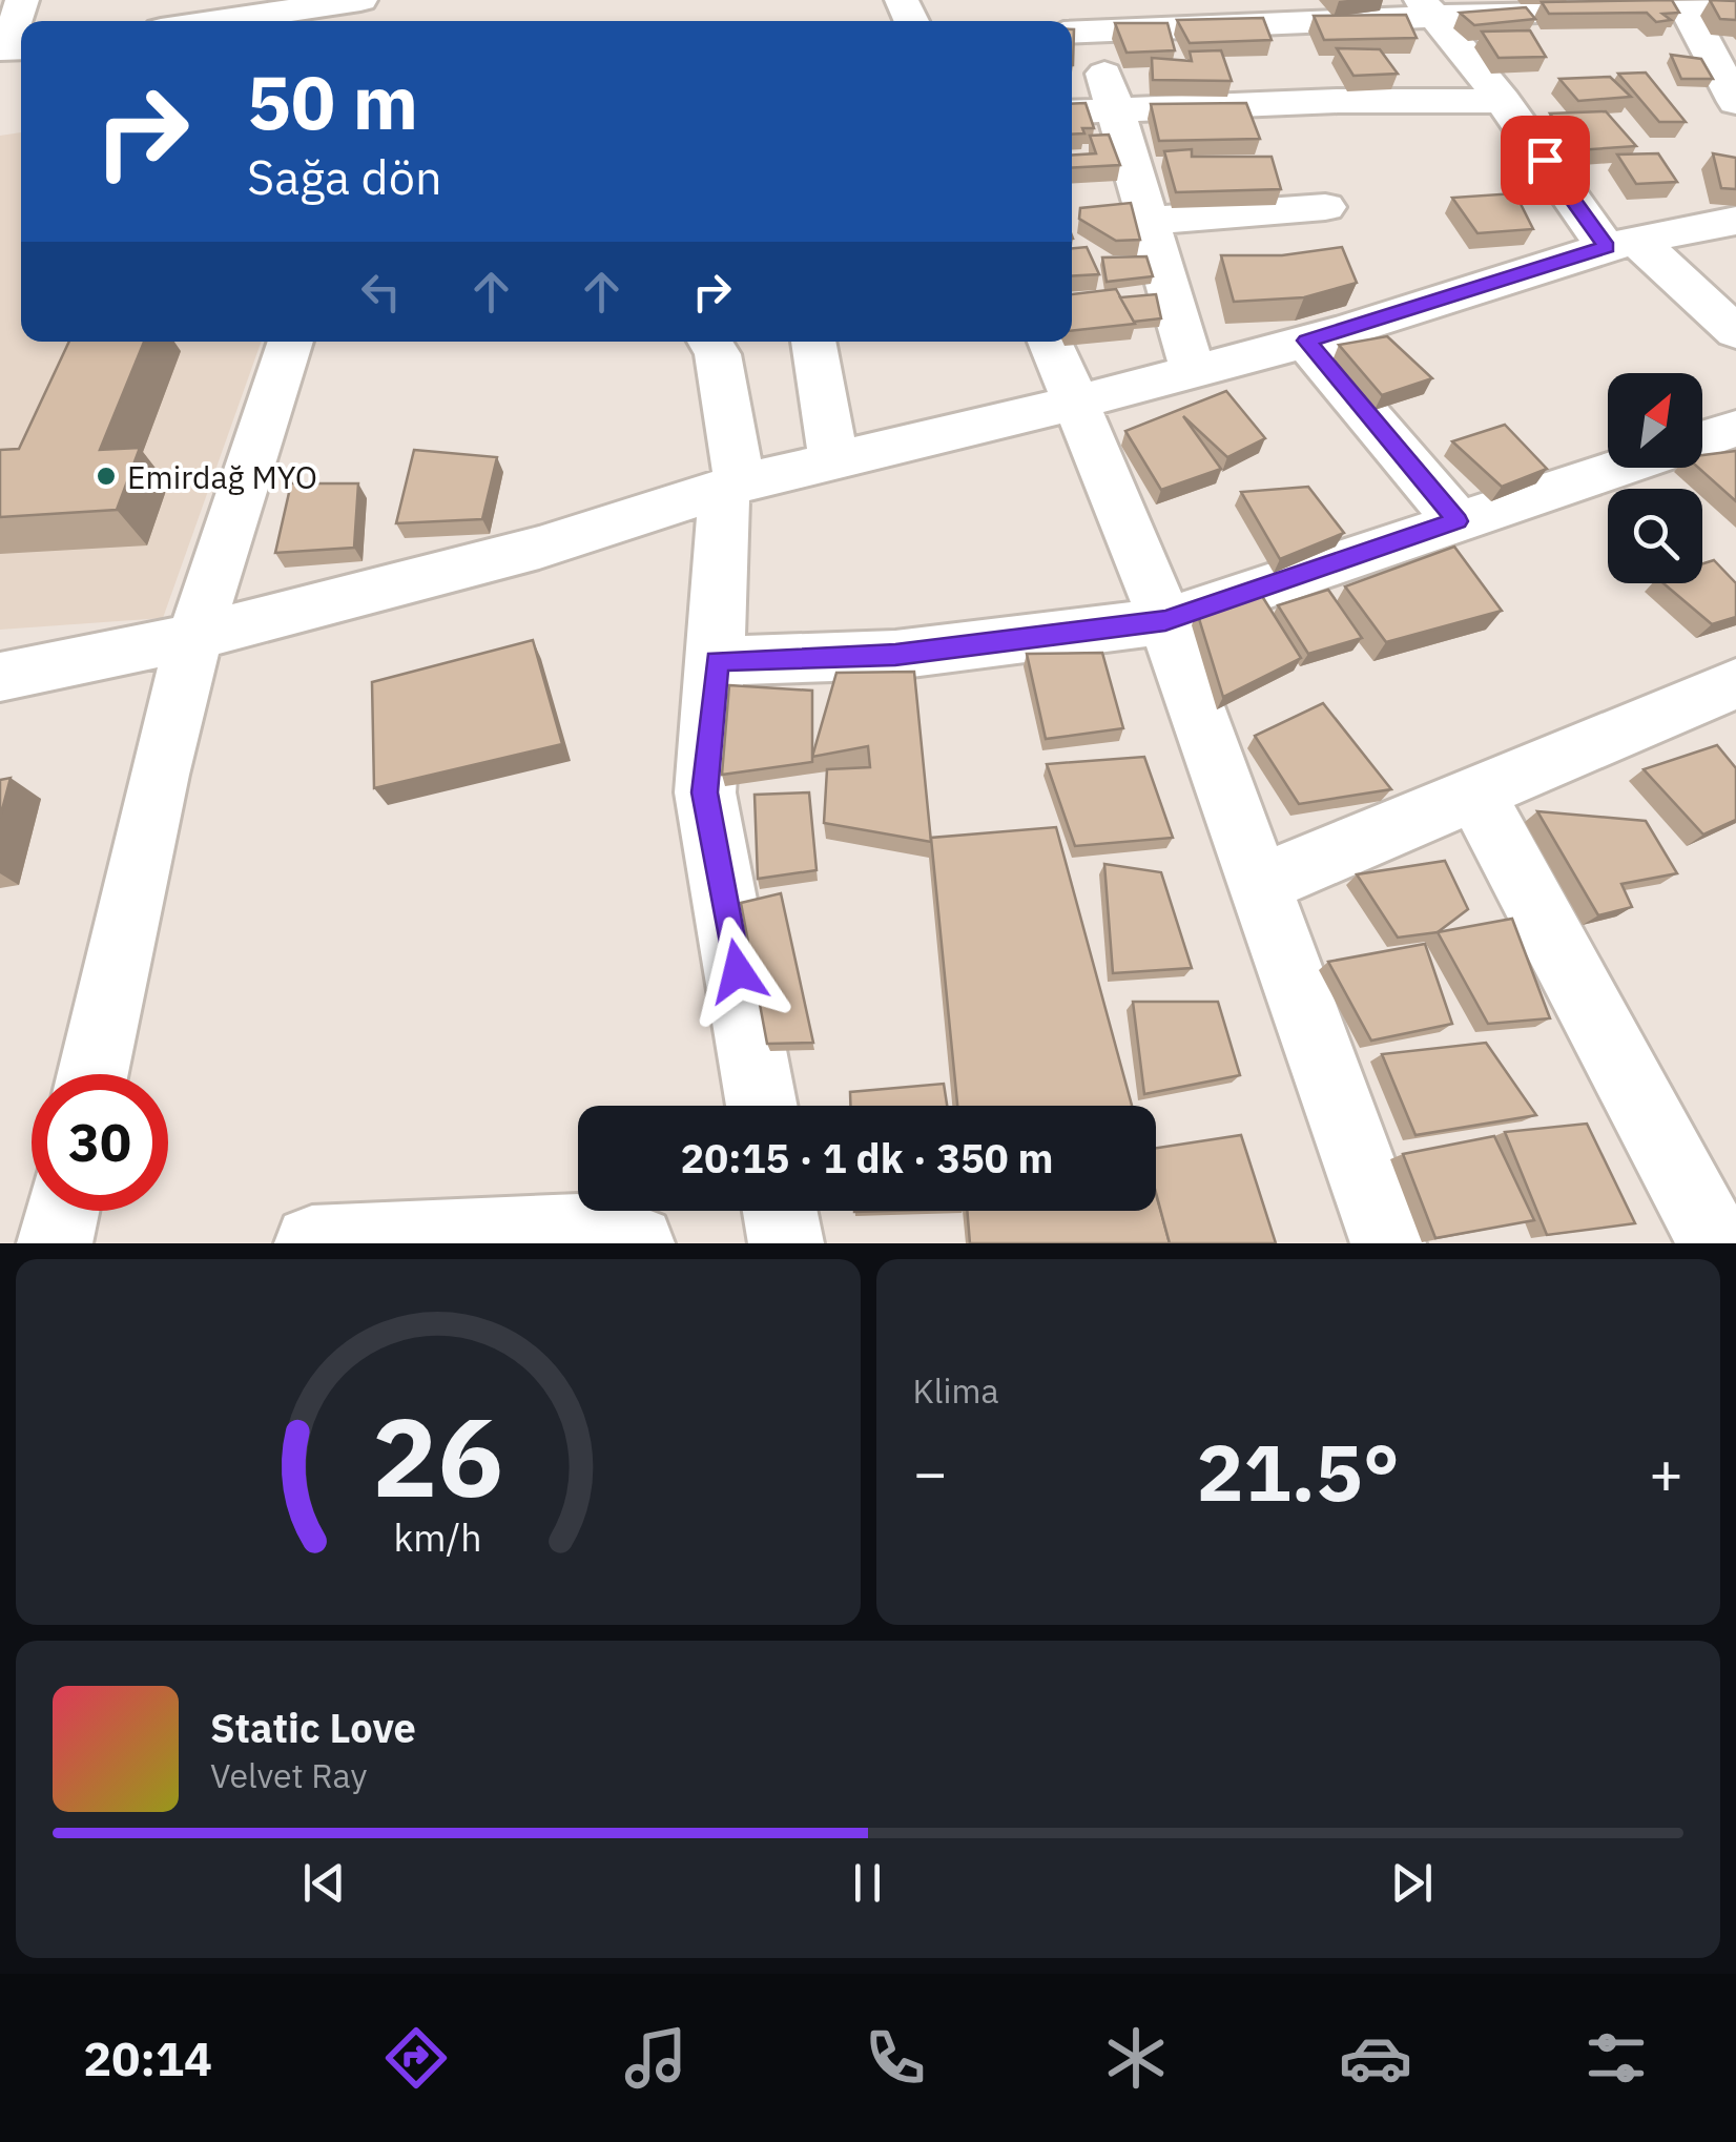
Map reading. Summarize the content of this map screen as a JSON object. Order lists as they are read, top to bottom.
{
  "places": ["Emirdağ MYO"],
  "north": "top right",
  "page": {
    "turn": ["50 m", "Sağa dön"],
    "limit": "30",
    "trip": "20:15 · 1 dk · 350 m",
    "tile": "Klima",
    "heat": ["−", "21.5°", "+"],
    "song": ["Static Love", "Velvet Ray"],
    "tabs": "20:14",
    "gauge": ["26", "km/h"]
  }
}
